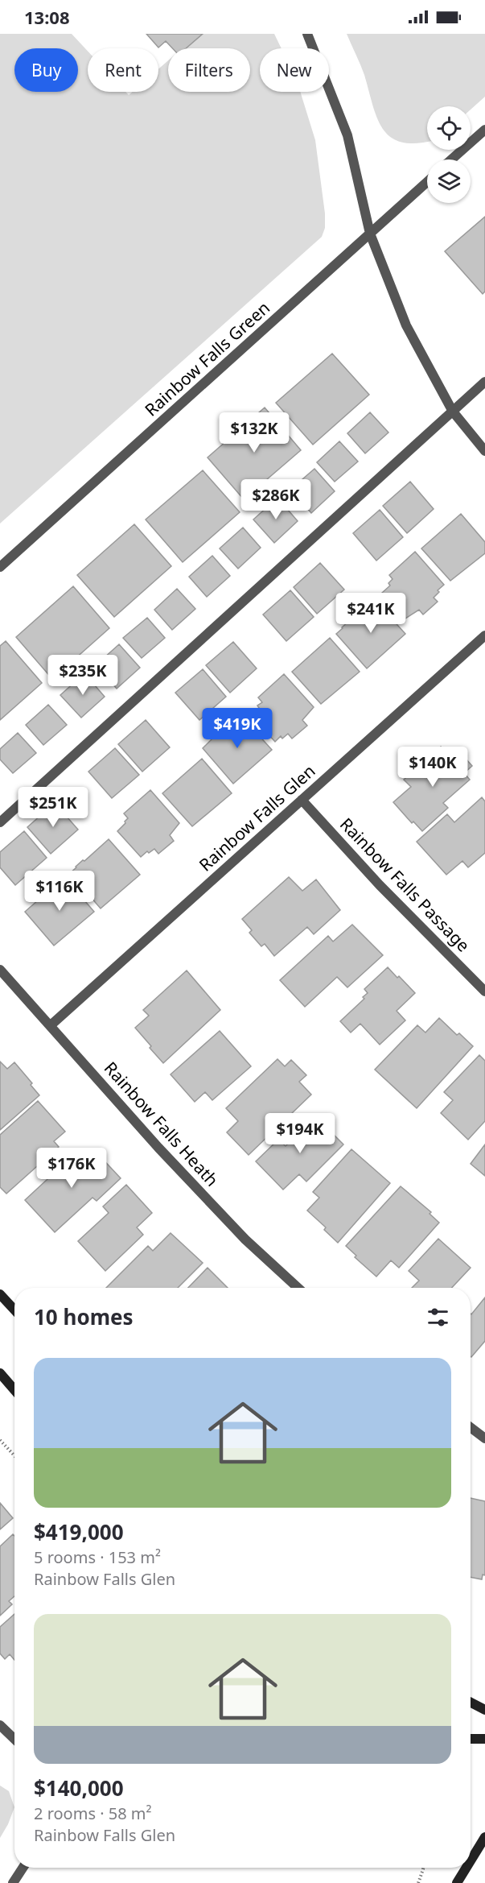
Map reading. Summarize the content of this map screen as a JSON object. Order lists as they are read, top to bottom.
{
  "streets": {
    "street": [
      "Rainbow Falls Green",
      "Rainbow Falls Glen",
      "Rainbow Falls Passage",
      "Rainbow Falls Heath"
    ]
  },
  "crossings": [
    ["Rainbow Falls Glen", "Rainbow Falls Passage"],
    ["Rainbow Falls Glen", "Rainbow Falls Heath"]
  ],
  "page": {
    "status": "13:08",
    "chip": [
      "Buy",
      "Rent",
      "Filters",
      "New"
    ],
    "price": [
      "$132K",
      "$286K",
      "$241K",
      "$235K",
      "$419K",
      "$140K",
      "$251K",
      "$116K",
      "$194K",
      "$176K"
    ],
    "heading": "10 homes",
    "list": [
      {
        "name": "$419,000",
        "note": "5 rooms · 153 m² · Rainbow Falls Glen"
      },
      {
        "name": "$140,000",
        "note": "2 rooms · 58 m² · Rainbow Falls Glen"
      }
    ]
  }
}
